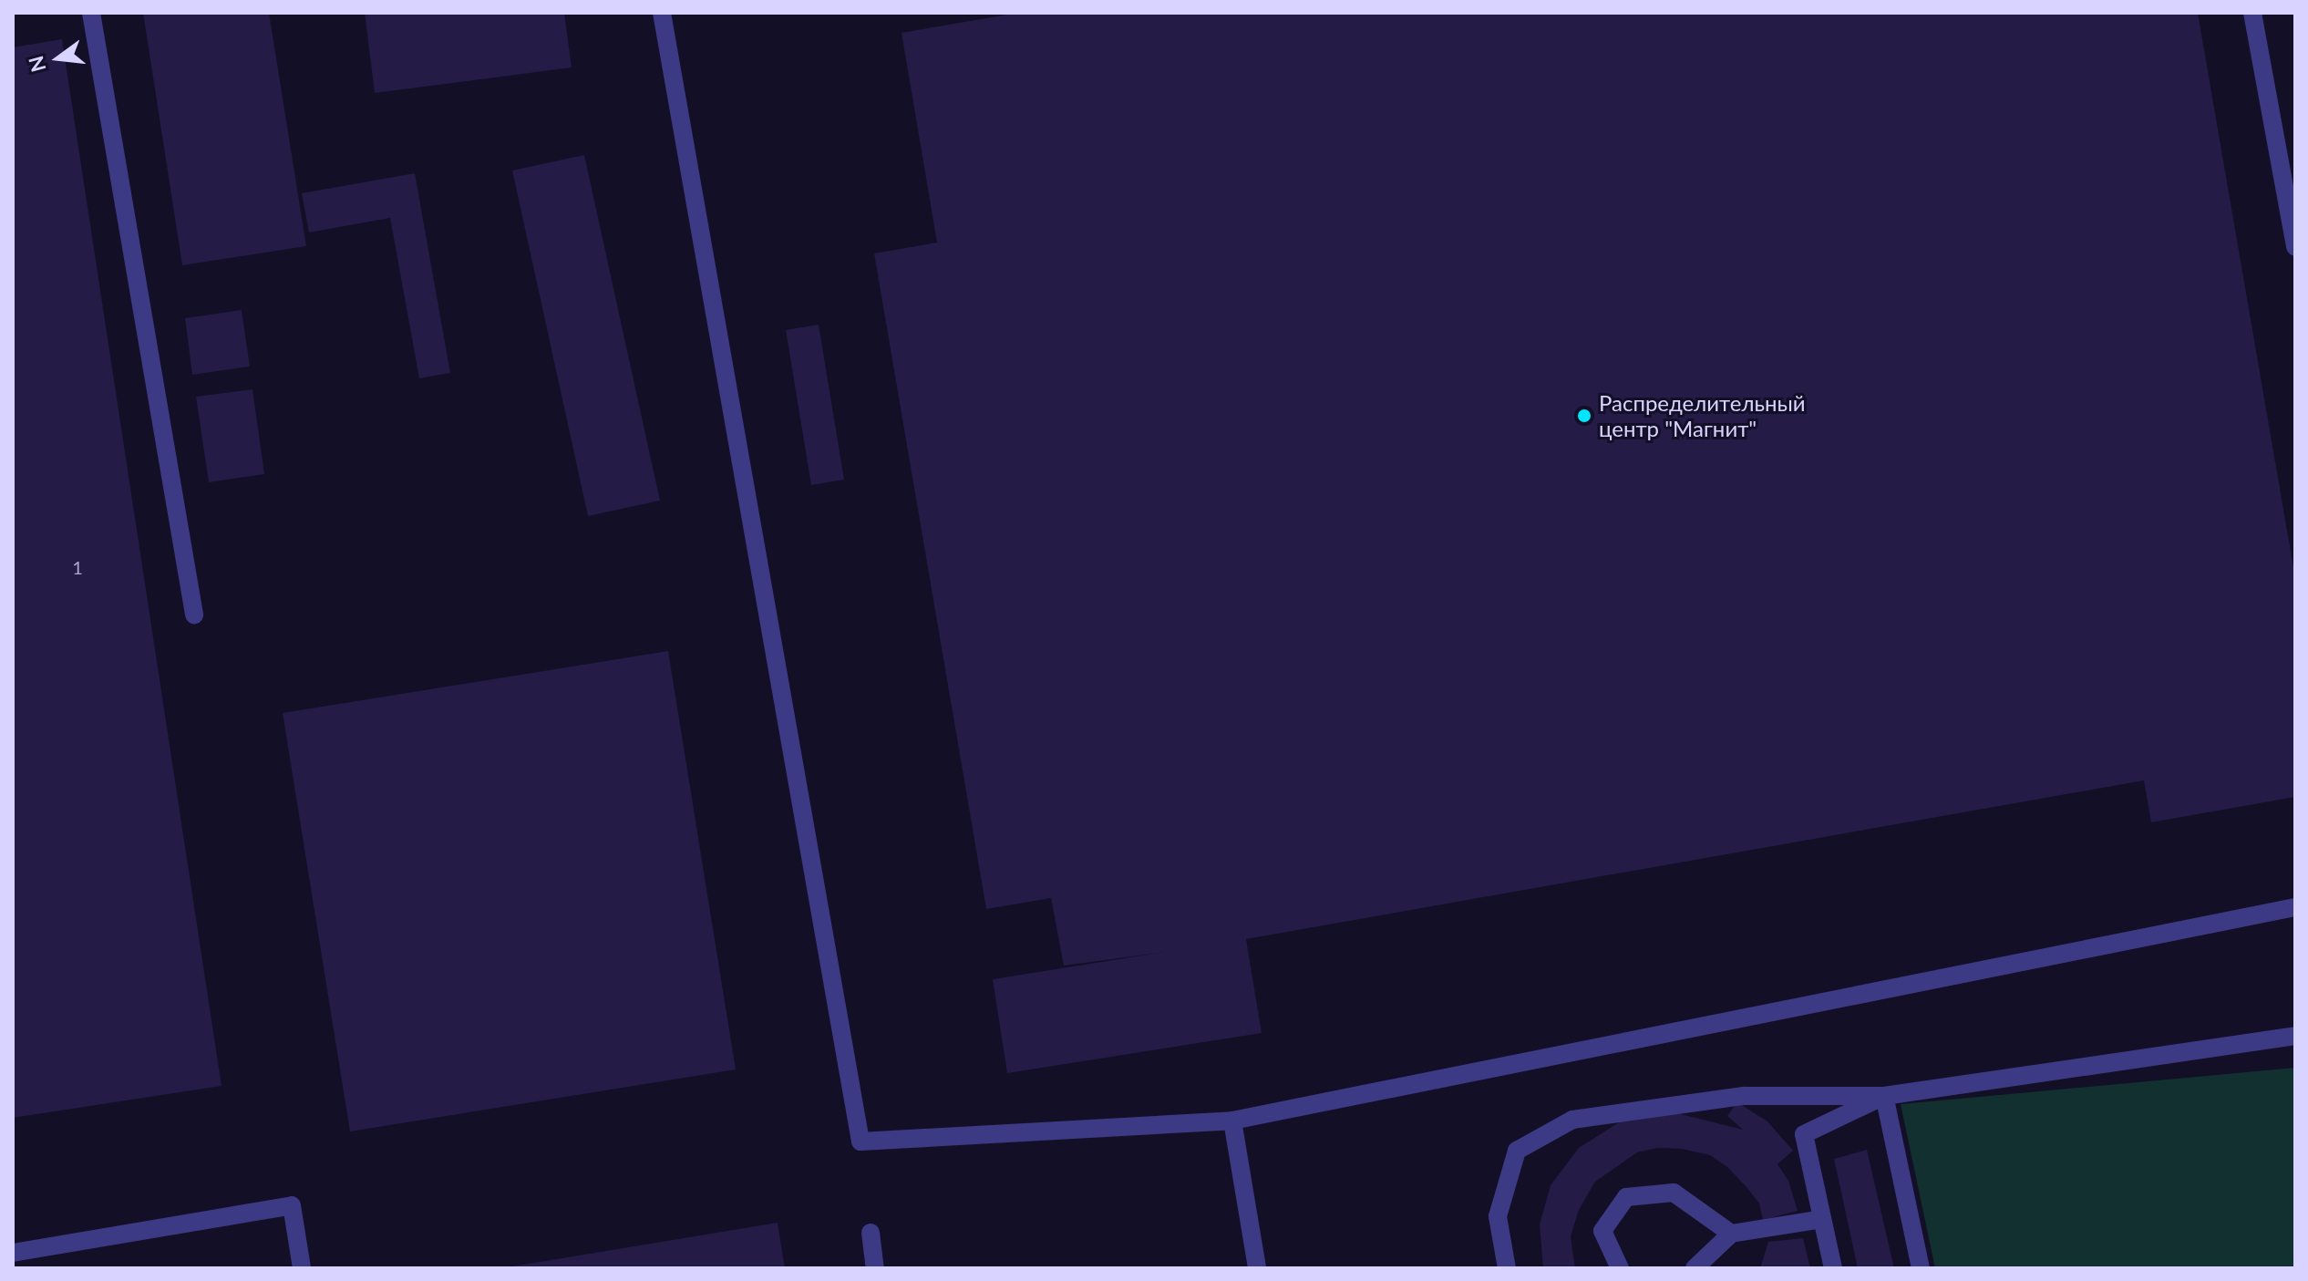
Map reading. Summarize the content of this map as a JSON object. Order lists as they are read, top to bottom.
{
  "places": ["Распределительный центр \"Магнит\""],
  "house_numbers": ["1"],
  "north": "left"
}
